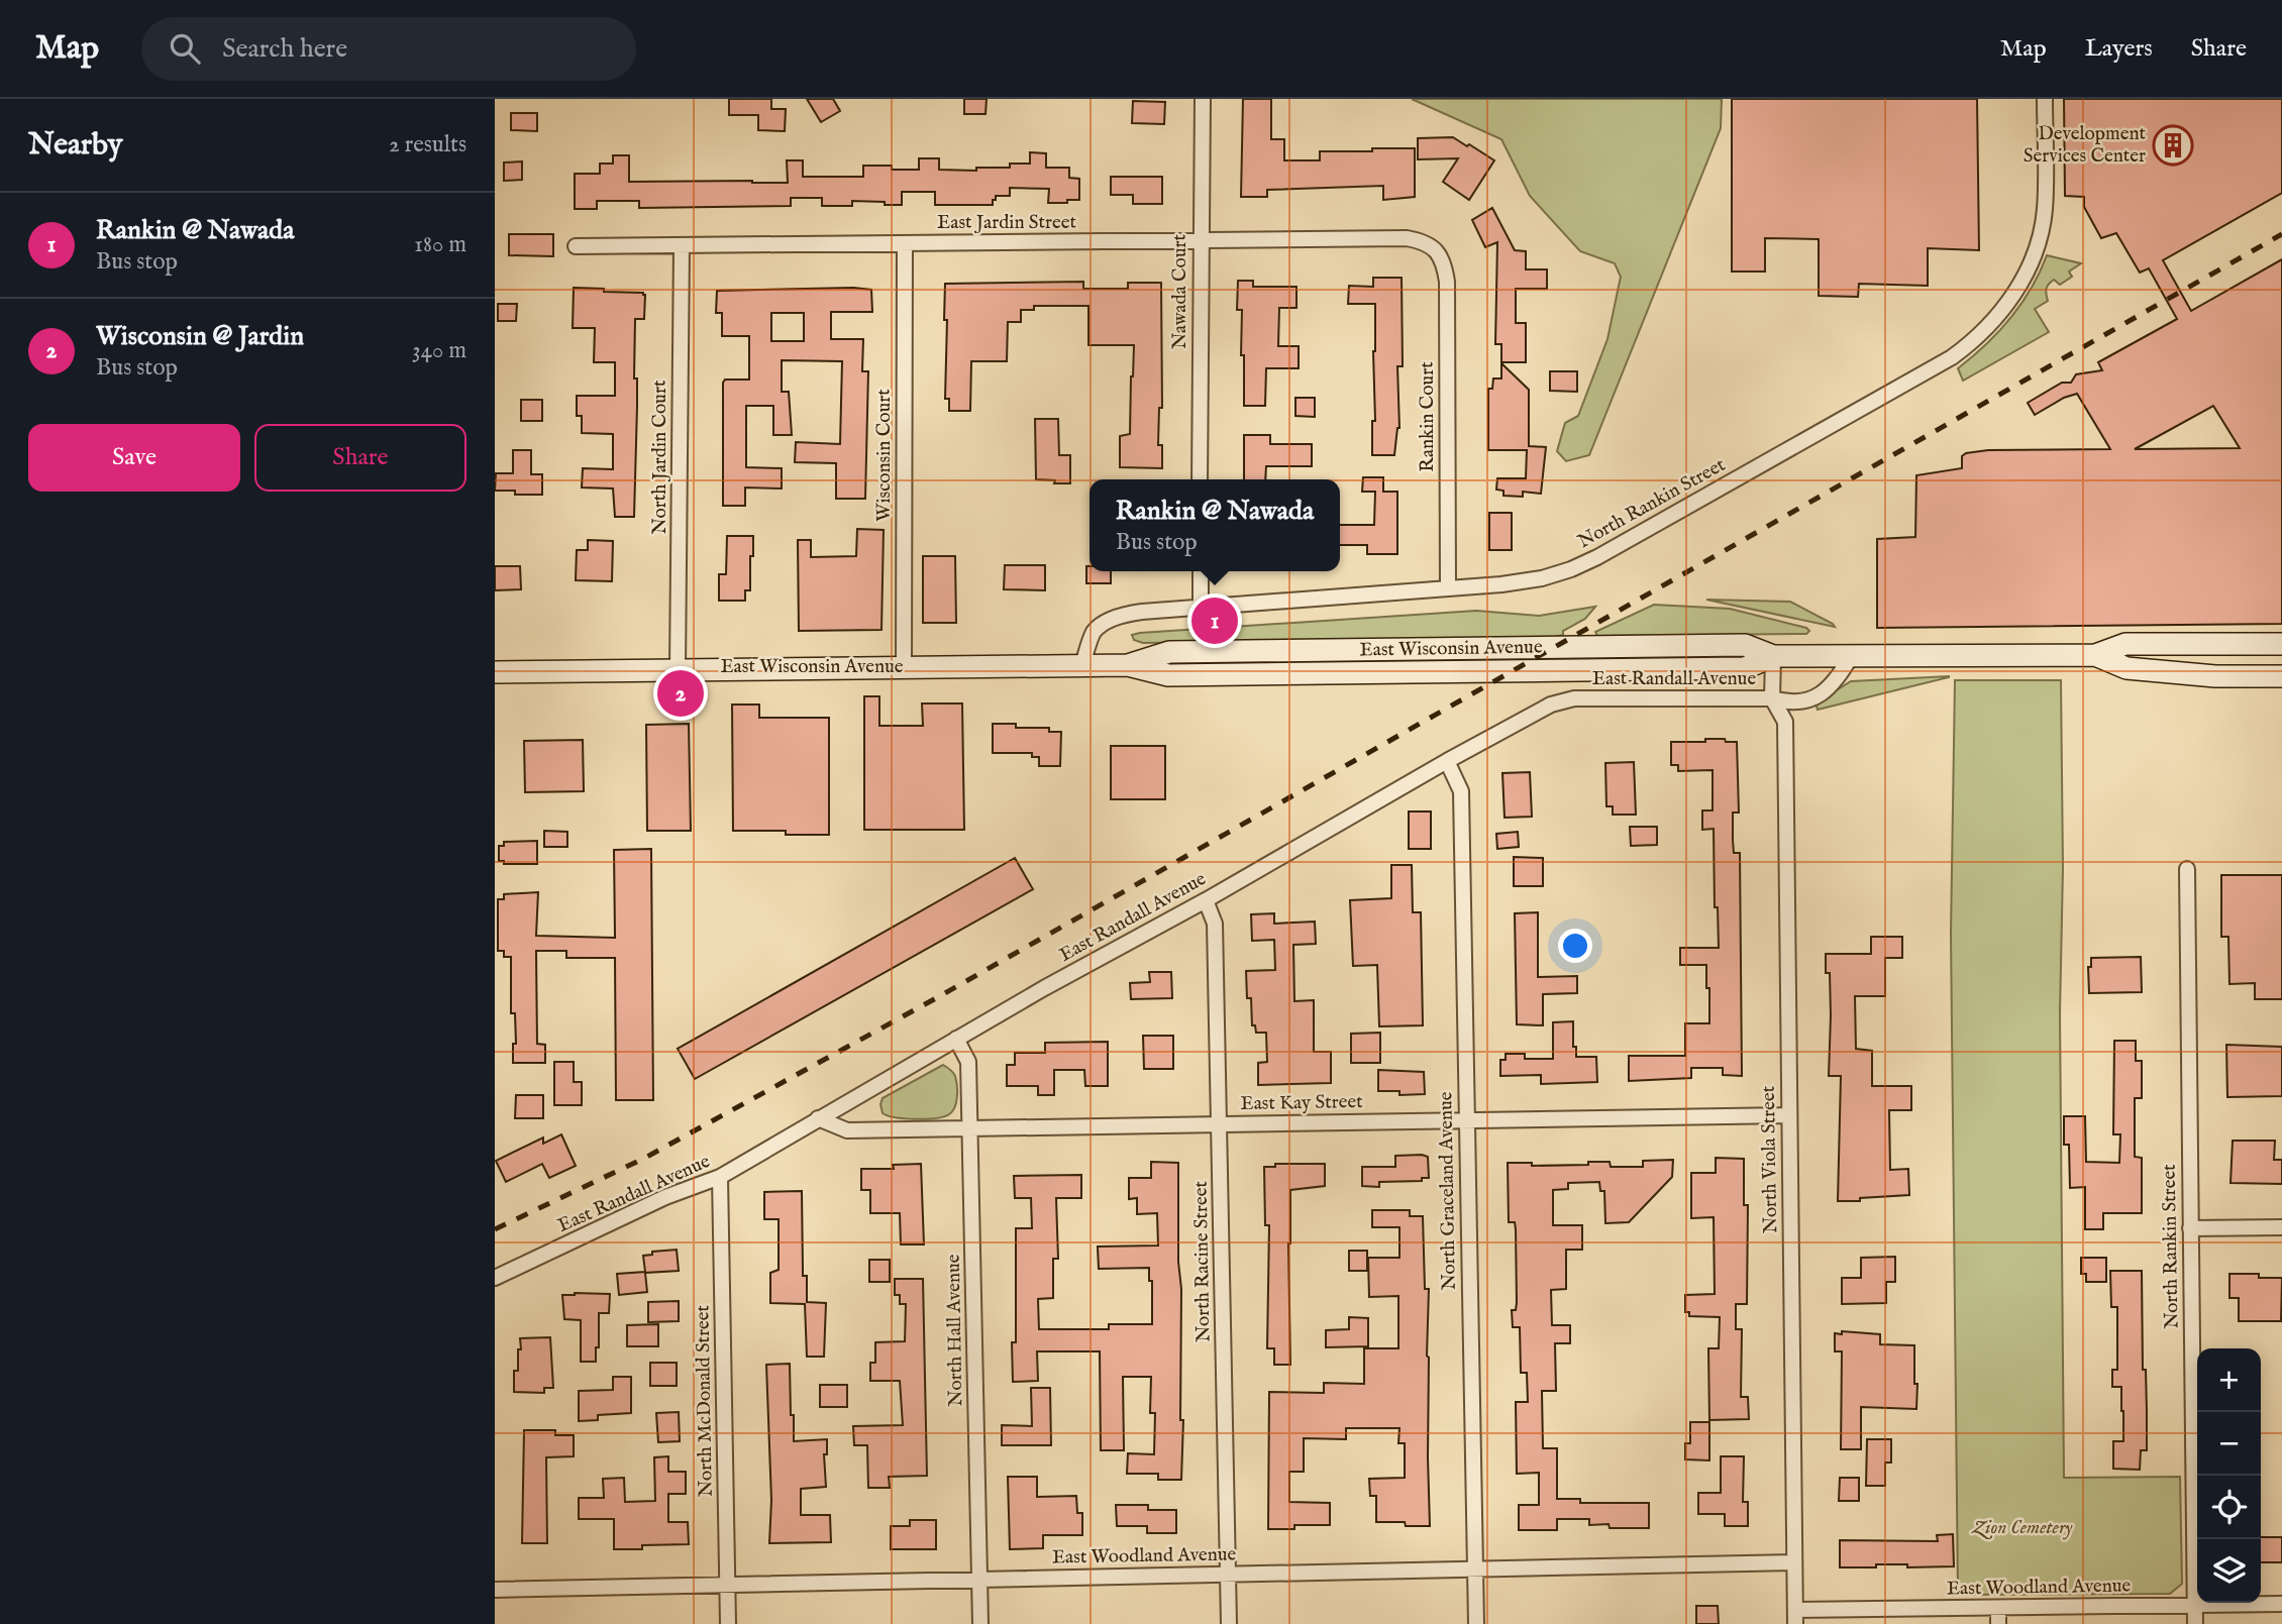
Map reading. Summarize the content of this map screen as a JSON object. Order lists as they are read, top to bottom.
{
  "streets": {
    "main road": ["East Wisconsin Avenue"],
    "street": [
      "East Jardin Street",
      "Nawada Court",
      "Rankin Court",
      "Wisconsin Court",
      "North Jardin Court",
      "North Rankin Street",
      "East Randall Avenue",
      "East Kay Street",
      "North Viola Street",
      "North Graceland Avenue",
      "North Racine Street",
      "North Hall Avenue",
      "North McDonald Street",
      "East Woodland Avenue"
    ]
  },
  "crossings": [
    ["East Jardin Street", "Nawada Court"],
    ["East Jardin Street", "Rankin Court"],
    ["East Jardin Street", "Wisconsin Court"],
    ["East Jardin Street", "North Jardin Court"],
    ["Rankin Court", "North Rankin Street"],
    ["Wisconsin Court", "East Wisconsin Avenue"],
    ["North Jardin Court", "East Wisconsin Avenue"],
    ["North Rankin Street", "East Wisconsin Avenue"],
    ["North Rankin Street", "East Woodland Avenue"],
    ["East Wisconsin Avenue", "East Randall Avenue"],
    ["East Randall Avenue", "East Kay Street"],
    ["East Randall Avenue", "North Viola Street"],
    ["East Randall Avenue", "North Graceland Avenue"],
    ["East Randall Avenue", "North Racine Street"],
    ["East Randall Avenue", "North Hall Avenue"],
    ["East Randall Avenue", "North McDonald Street"],
    ["East Kay Street", "North Viola Street"],
    ["East Kay Street", "North Graceland Avenue"],
    ["East Kay Street", "North Racine Street"],
    ["East Kay Street", "North Hall Avenue"],
    ["North Viola Street", "East Woodland Avenue"],
    ["North Graceland Avenue", "East Woodland Avenue"],
    ["North Racine Street", "East Woodland Avenue"],
    ["North Hall Avenue", "East Woodland Avenue"],
    ["North McDonald Street", "East Woodland Avenue"]
  ],
  "parks": ["Zion Cemetery"],
  "places": {
    "building": ["Development Services Center"]
  },
  "page": {
    "header": "Map",
    "search": "Search here",
    "nav": ["Map", "Layers", "Share"],
    "heading": ["Nearby", "2 results"],
    "list": [
      {
        "mark": "1",
        "name": "Rankin @ Nawada",
        "note": "Bus stop",
        "value": "180 m"
      },
      {
        "mark": "2",
        "name": "Wisconsin @ Jardin",
        "note": "Bus stop",
        "value": "340 m"
      }
    ],
    "buttons": ["Save", "Share"],
    "popup": ["Rankin @ Nawada", "Bus stop"],
    "pins": ["1", "2"],
    "map_buttons": ["+", "−"]
  }
}
